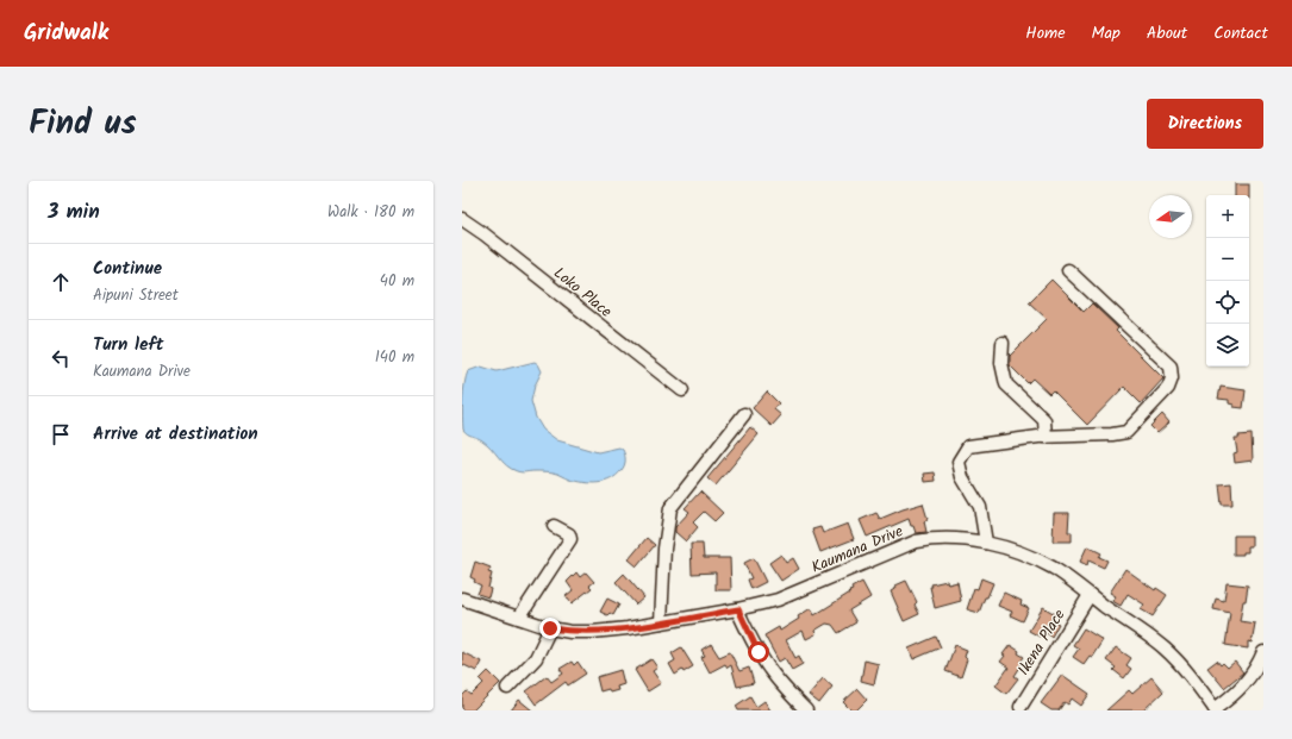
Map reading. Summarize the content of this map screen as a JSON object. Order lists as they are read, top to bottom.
{
  "streets": {
    "street": ["Loko Place", "Kaumana Drive", "Ikena Place"]
  },
  "crossings": [
    ["Kaumana Drive", "Ikena Place"]
  ],
  "north": "left",
  "page": {
    "header": "Gridwalk",
    "nav": [
      "Home",
      "Map",
      "About",
      "Contact"
    ],
    "title": "Find us",
    "buttons": "Directions",
    "heading": ["3 min", "Walk · 180 m"],
    "map_buttons": ["+", "−"],
    "list": [
      ["Continue", "Aipuni Street", "40 m"],
      ["Turn left", "Kaumana Drive", "140 m"],
      "Arrive at destination"
    ]
  }
}
